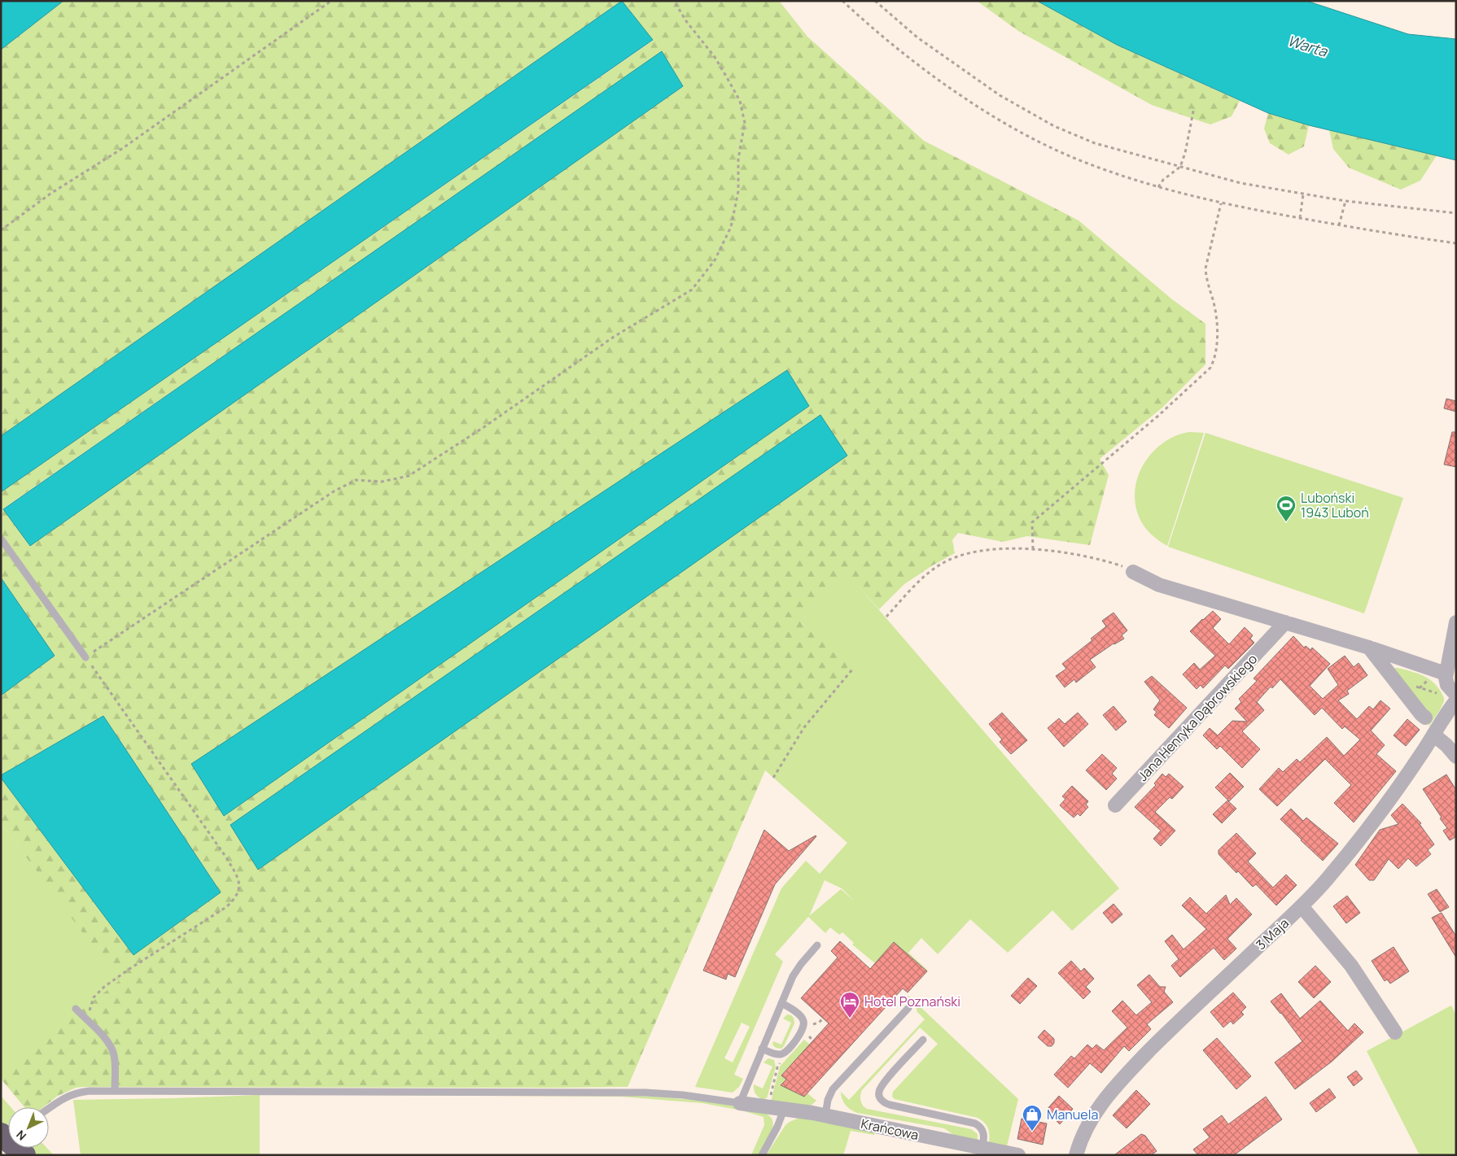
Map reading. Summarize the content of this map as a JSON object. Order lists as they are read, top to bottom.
{
  "streets": {
    "street": ["Jana Henryka Dąbrowskiego", "3 Maja", "Krańcowa"]
  },
  "water": ["Warta"],
  "places": {
    "sports": ["Luboński 1943 Luboń"],
    "hotel": ["Hotel Poznański"],
    "shop": ["Manuela"]
  },
  "north": "bottom left"
}
